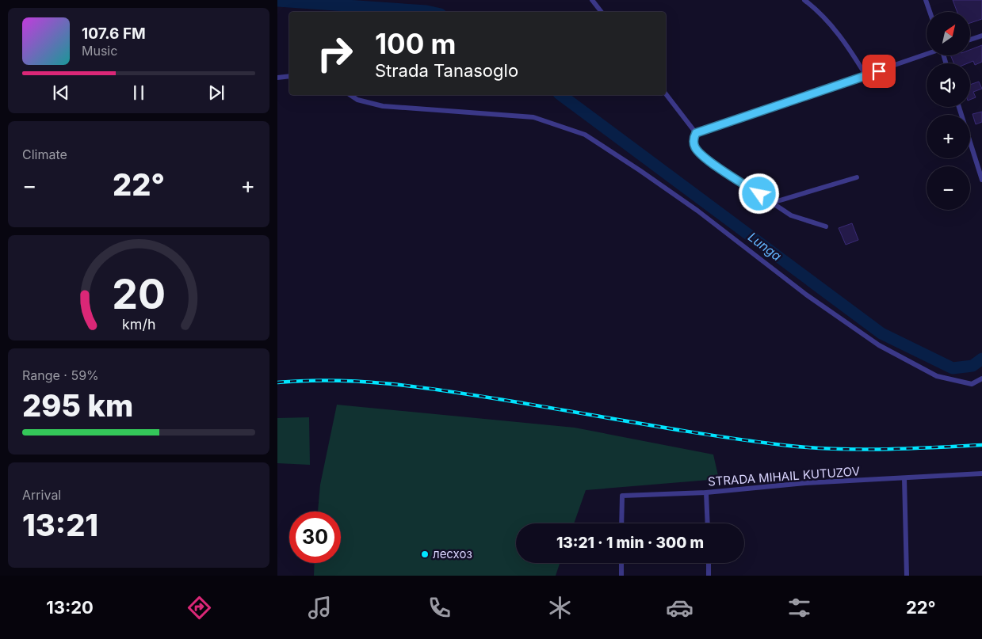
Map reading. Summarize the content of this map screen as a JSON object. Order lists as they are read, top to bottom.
{
  "streets": {
    "street": ["STRADA MIHAIL KUTUZOV"]
  },
  "water": ["Lunga"],
  "places": ["лесхоз"],
  "north": "top right",
  "page": {
    "map_buttons": ["+", "−"],
    "turn": ["100 m", "Strada Tanasoglo"],
    "song": ["107.6 FM", "Music"],
    "tile": [
      "Climate",
      ["Range · 59%", "295 km"],
      ["Arrival", "13:21"]
    ],
    "heat": ["−", "22°", "+"],
    "limit": "30",
    "trip": "13:21 · 1 min · 300 m",
    "tabs": ["13:20", "22°"],
    "gauge": ["20", "km/h"]
  }
}
